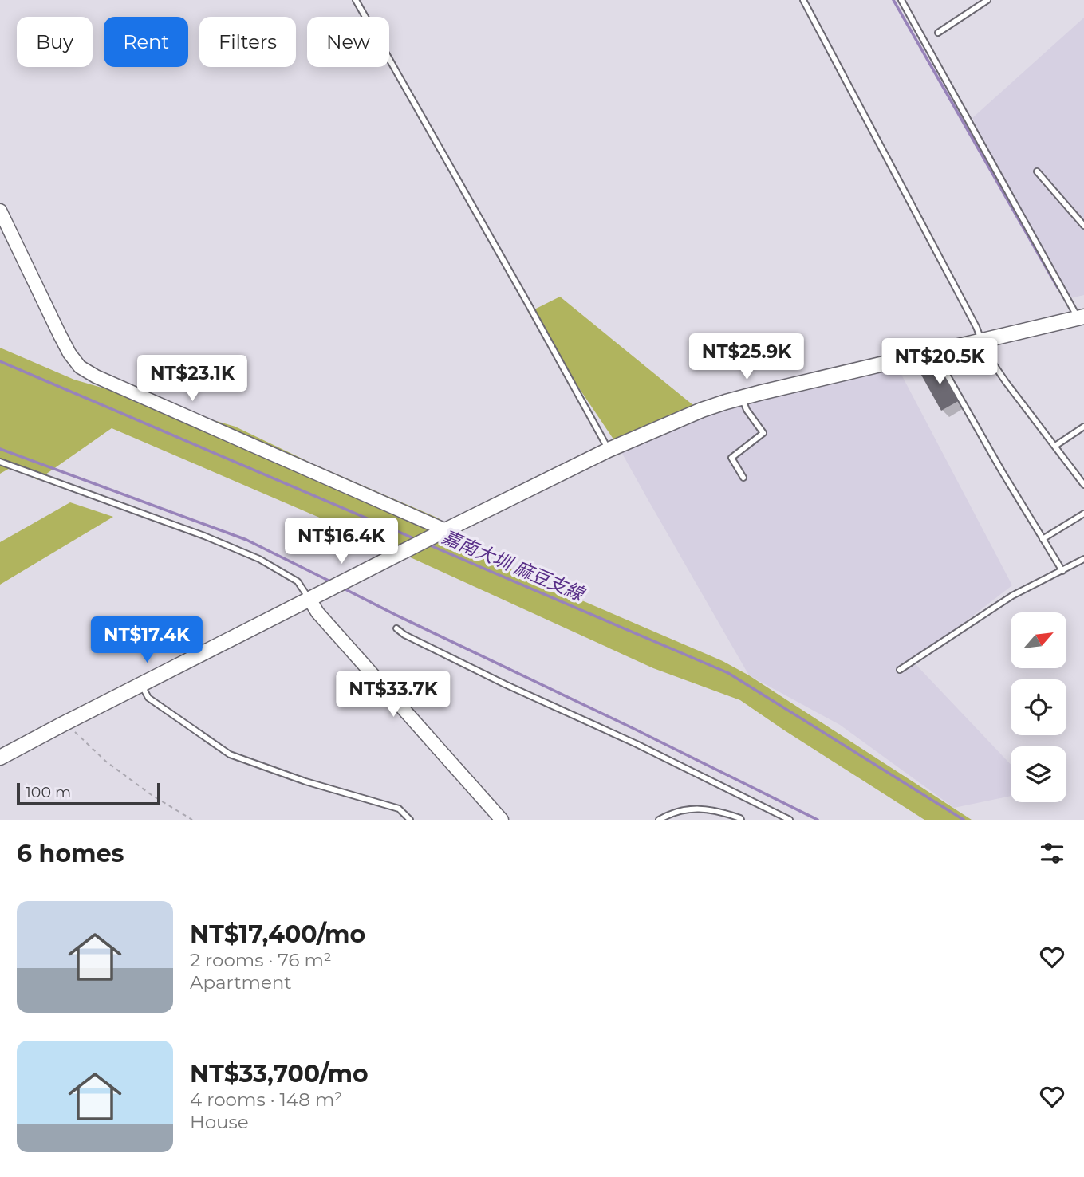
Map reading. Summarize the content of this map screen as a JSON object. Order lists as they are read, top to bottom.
{
  "water": ["嘉南大圳 麻豆支線"],
  "scale_bar": "100 m",
  "north": "top right",
  "page": {
    "chip": [
      "Buy",
      "Rent",
      "Filters",
      "New"
    ],
    "price": [
      "NT$25.9K",
      "NT$20.5K",
      "NT$23.1K",
      "NT$16.4K",
      "NT$17.4K",
      "NT$33.7K"
    ],
    "scale": "100 m",
    "heading": "6 homes",
    "list": [
      {
        "name": "NT$17,400/mo",
        "note": "2 rooms · 76 m² · Apartment"
      },
      {
        "name": "NT$33,700/mo",
        "note": "4 rooms · 148 m² · House"
      }
    ]
  }
}
